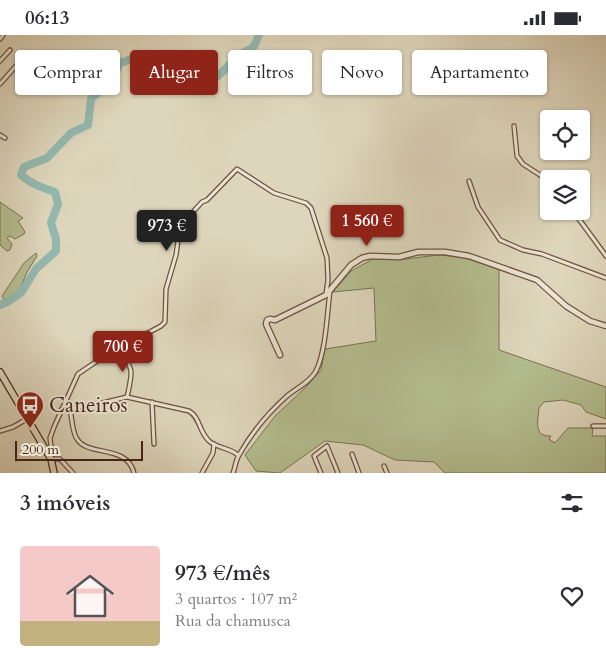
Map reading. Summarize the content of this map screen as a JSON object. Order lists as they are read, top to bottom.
{
  "places": {
    "bus stop": ["Caneiros"]
  },
  "scale_bar": "200 m",
  "page": {
    "status": "06:13",
    "chip": [
      "Comprar",
      "Alugar",
      "Filtros",
      "Novo",
      "Apartamento"
    ],
    "price": ["1 560 €", "973 €", "700 €"],
    "scale": "200 m",
    "heading": "3 imóveis",
    "list": [
      {
        "name": "973 €/mês",
        "note": "3 quartos · 107 m² · Rua da chamusca"
      }
    ]
  }
}
